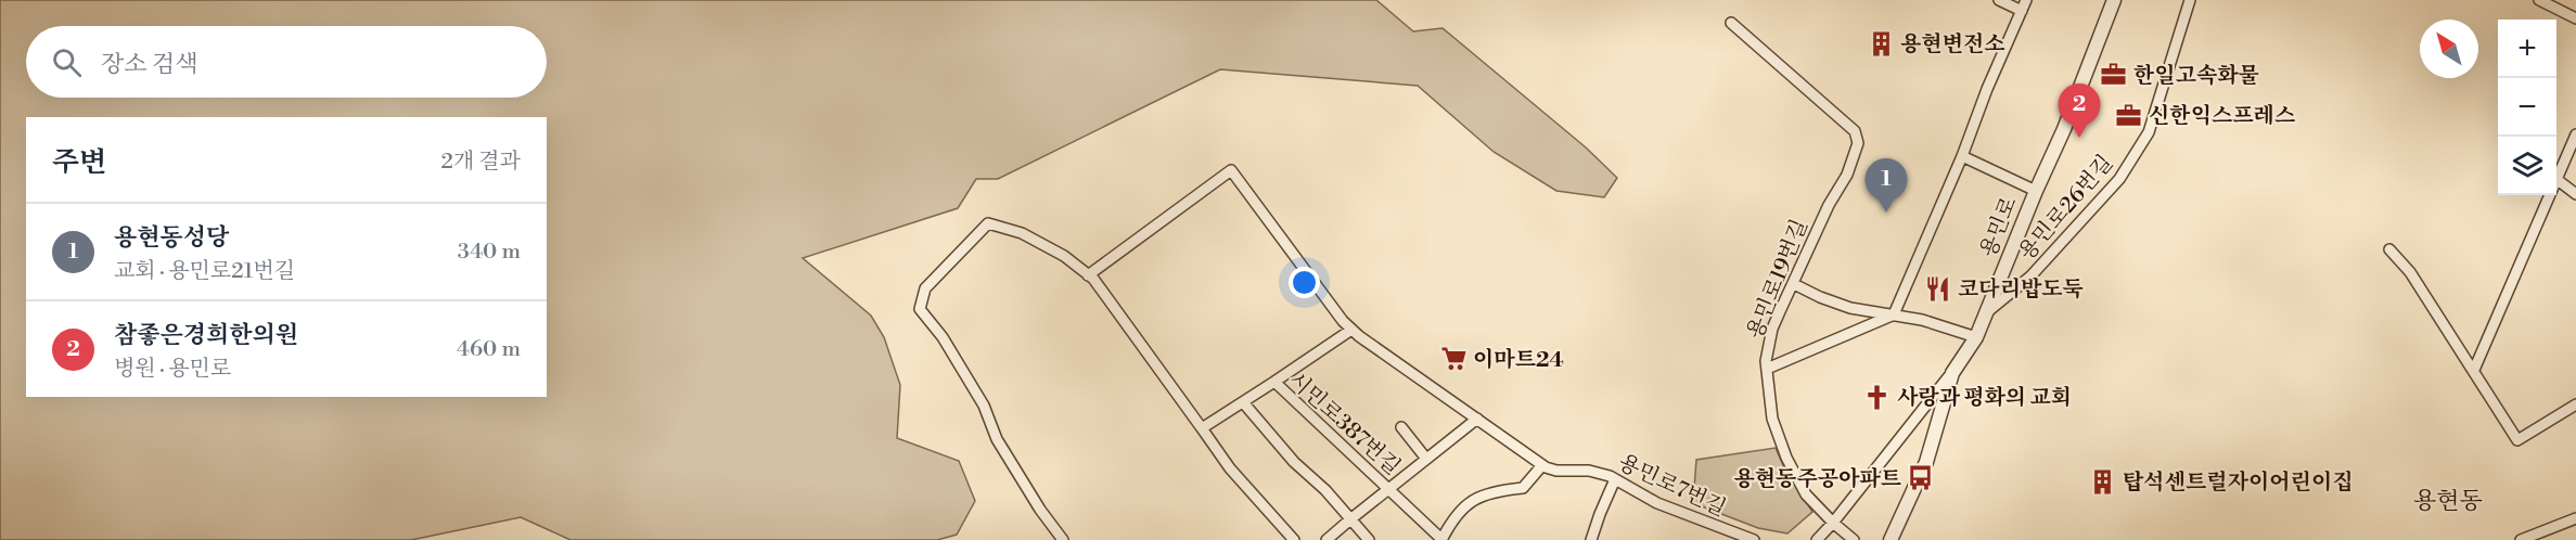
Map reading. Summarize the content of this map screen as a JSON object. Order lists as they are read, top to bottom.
{
  "streets": {
    "street": [
      "용민로26번길",
      "용민로",
      "용민로19번길",
      "시민로387번길",
      "용민로7번길"
    ]
  },
  "crossings": [
    ["용민로26번길", "용민로"]
  ],
  "districts": ["용현동"],
  "places": {
    "building": ["용현변전소", "탑석센트럴자이어린이집"],
    "office": ["한일고속화물", "신한익스프레스"],
    "restaurant": ["코다리밥도둑"],
    "supermarket": ["이마트24"],
    "church": ["사랑과 평화의 교회"],
    "bus stop": ["용현동주공아파트"]
  },
  "north": "top left",
  "page": {
    "map_buttons": ["+", "−"],
    "search": "장소 검색",
    "pins": ["2", "1"],
    "heading": ["주변", "2개 결과"],
    "list": [
      {
        "mark": "1",
        "name": "용현동성당",
        "note": "교회 · 용민로21번길",
        "value": "340 m"
      },
      {
        "mark": "2",
        "name": "참좋은경희한의원",
        "note": "병원 · 용민로",
        "value": "460 m"
      }
    ]
  }
}
